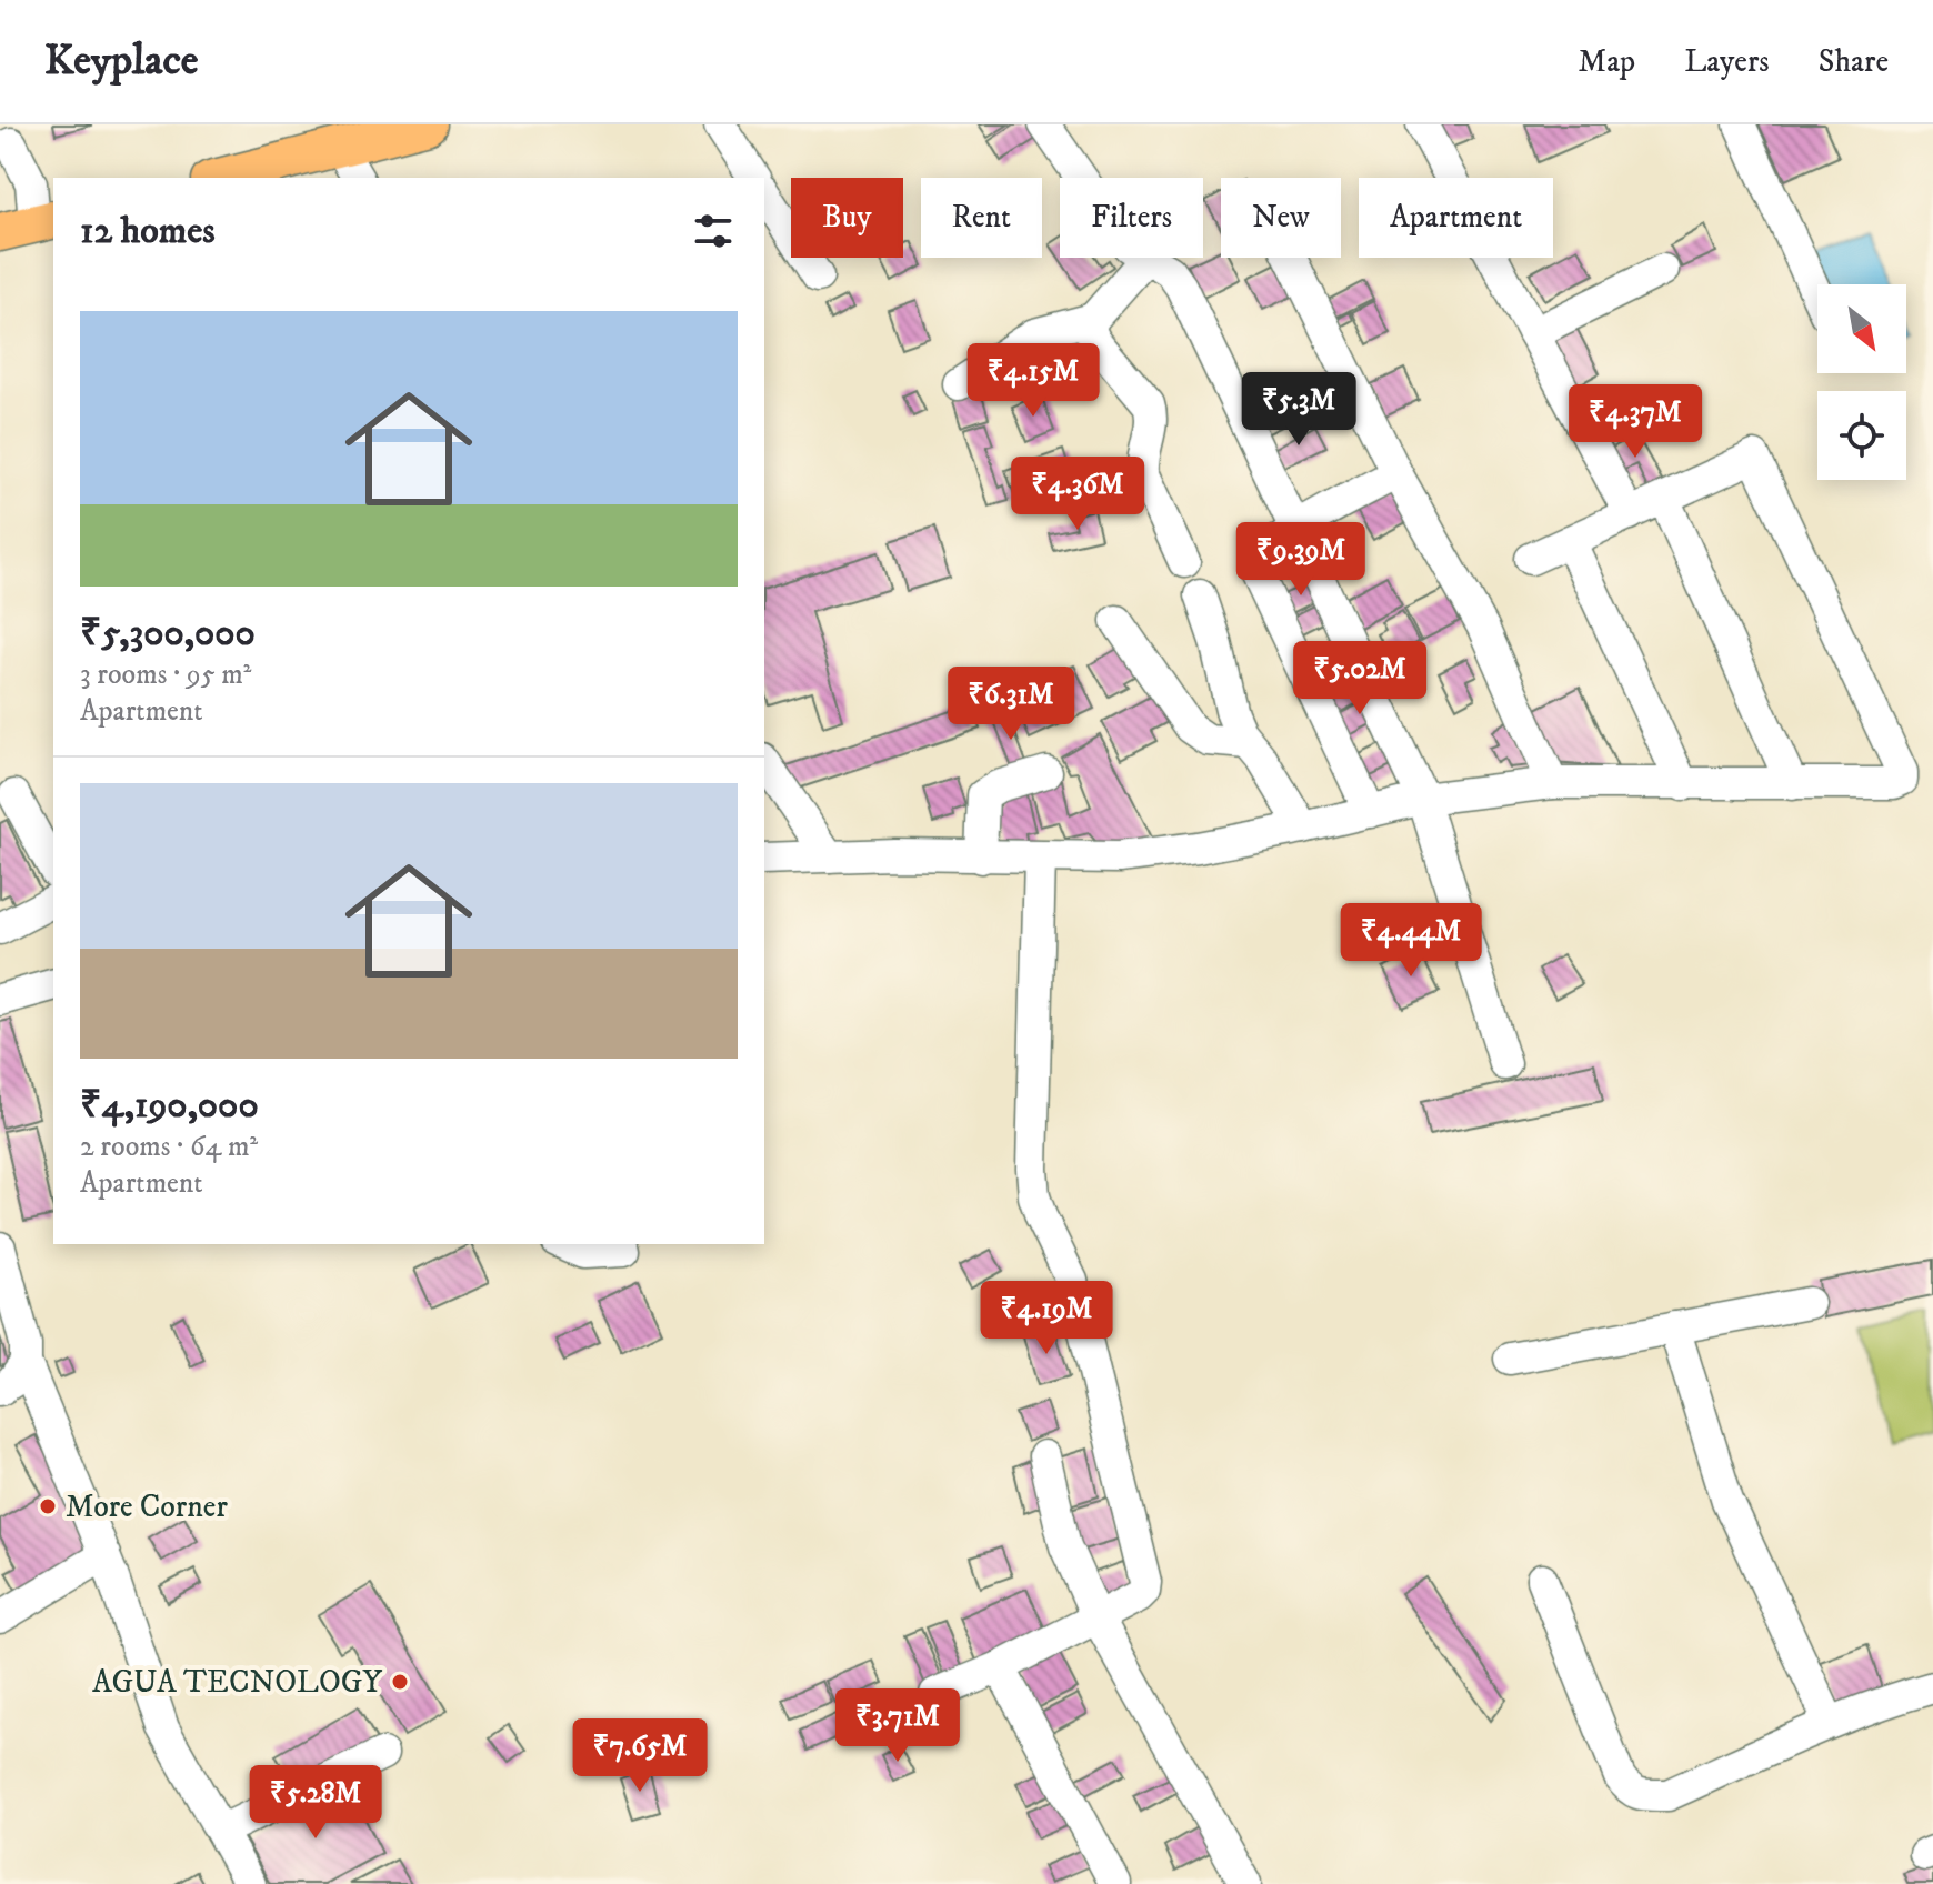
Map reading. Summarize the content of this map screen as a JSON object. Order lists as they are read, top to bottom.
{
  "places": ["More Corner", "AGUA TECNOLOGY"],
  "north": "bottom right",
  "page": {
    "header": "Keyplace",
    "nav": ["Map", "Layers", "Share"],
    "chip": [
      "Buy",
      "Rent",
      "Filters",
      "New",
      "Apartment"
    ],
    "heading": "12 homes",
    "list": [
      {
        "name": "₹5,300,000",
        "note": "3 rooms · 95 m² · Apartment"
      },
      {
        "name": "₹4,190,000",
        "note": "2 rooms · 64 m² · Apartment"
      }
    ],
    "price": [
      "₹4.15M",
      "₹5.3M",
      "₹4.37M",
      "₹4.36M",
      "₹9.39M",
      "₹5.02M",
      "₹6.31M",
      "₹4.44M",
      "₹4.19M",
      "₹3.71M",
      "₹7.65M",
      "₹5.28M"
    ]
  }
}
